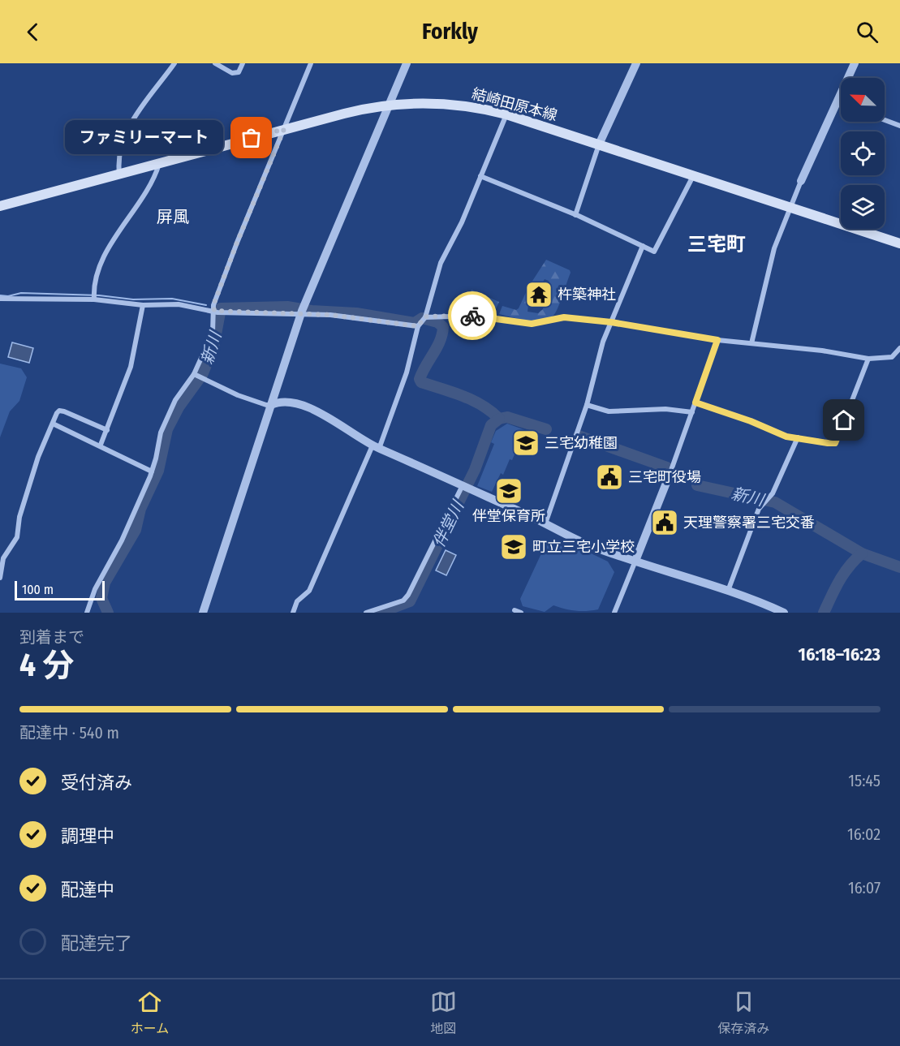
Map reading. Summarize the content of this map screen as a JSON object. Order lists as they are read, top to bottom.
{
  "streets": {
    "main road": ["結崎田原本線"]
  },
  "districts": ["屏風", "三宅町"],
  "water": ["新川", "伴堂川"],
  "places": {
    "other": ["ファミリーマート"],
    "temple": ["杵築神社"],
    "school or university": ["三宅幼稚園", "伴堂保育所", "町立三宅小学校"],
    "public building": ["三宅町役場", "天理警察署三宅交番"]
  },
  "scale_bar": "100 m",
  "north": "top left",
  "page": {
    "header": "Forkly",
    "bubble": "ファミリーマート",
    "scale": "100 m",
    "heading": ["4 分", "到着まで", "16:18–16:23"],
    "bar": "配達中 · 540 m",
    "list": [
      ["受付済み", "15:45"],
      ["調理中", "16:02"],
      ["配達中", "16:07"],
      "配達完了"
    ],
    "tabs": ["ホーム", "地図", "保存済み"]
  }
}
